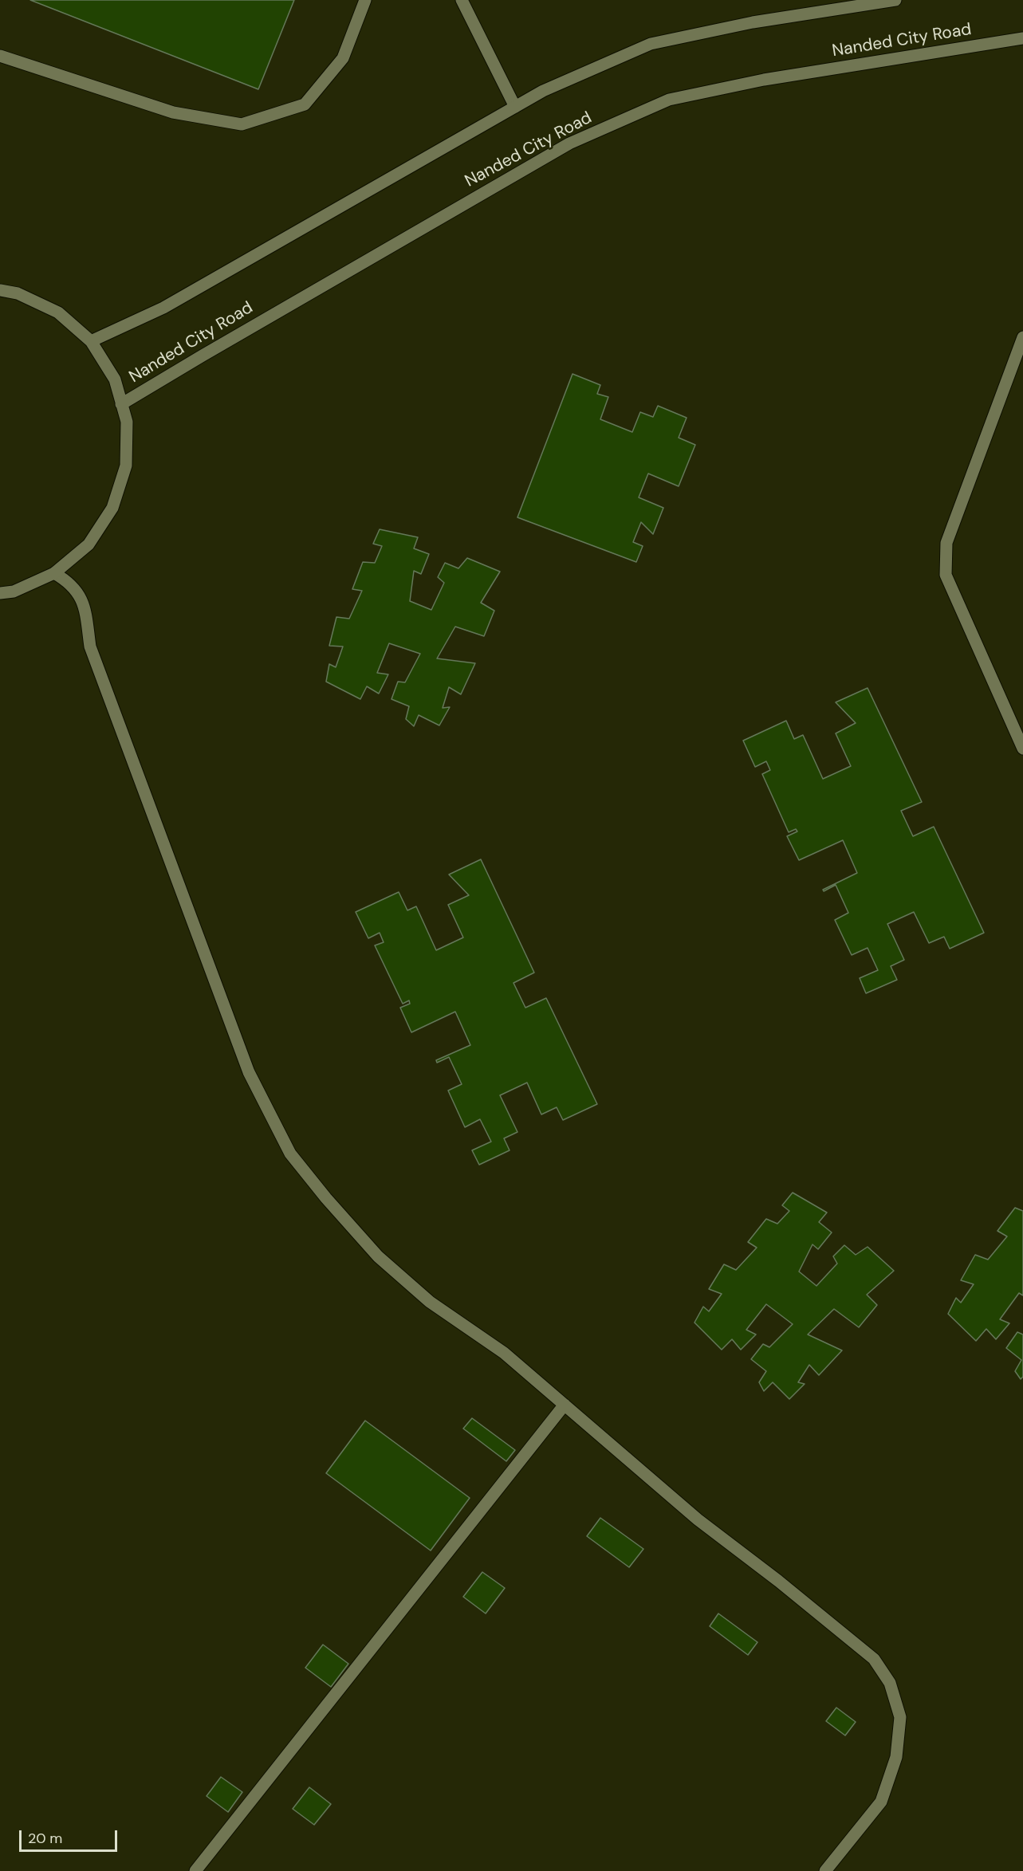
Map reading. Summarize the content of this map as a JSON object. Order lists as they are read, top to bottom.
{
  "streets": {
    "street": ["Nanded City Road"]
  },
  "scale_bar": "20 m"
}
